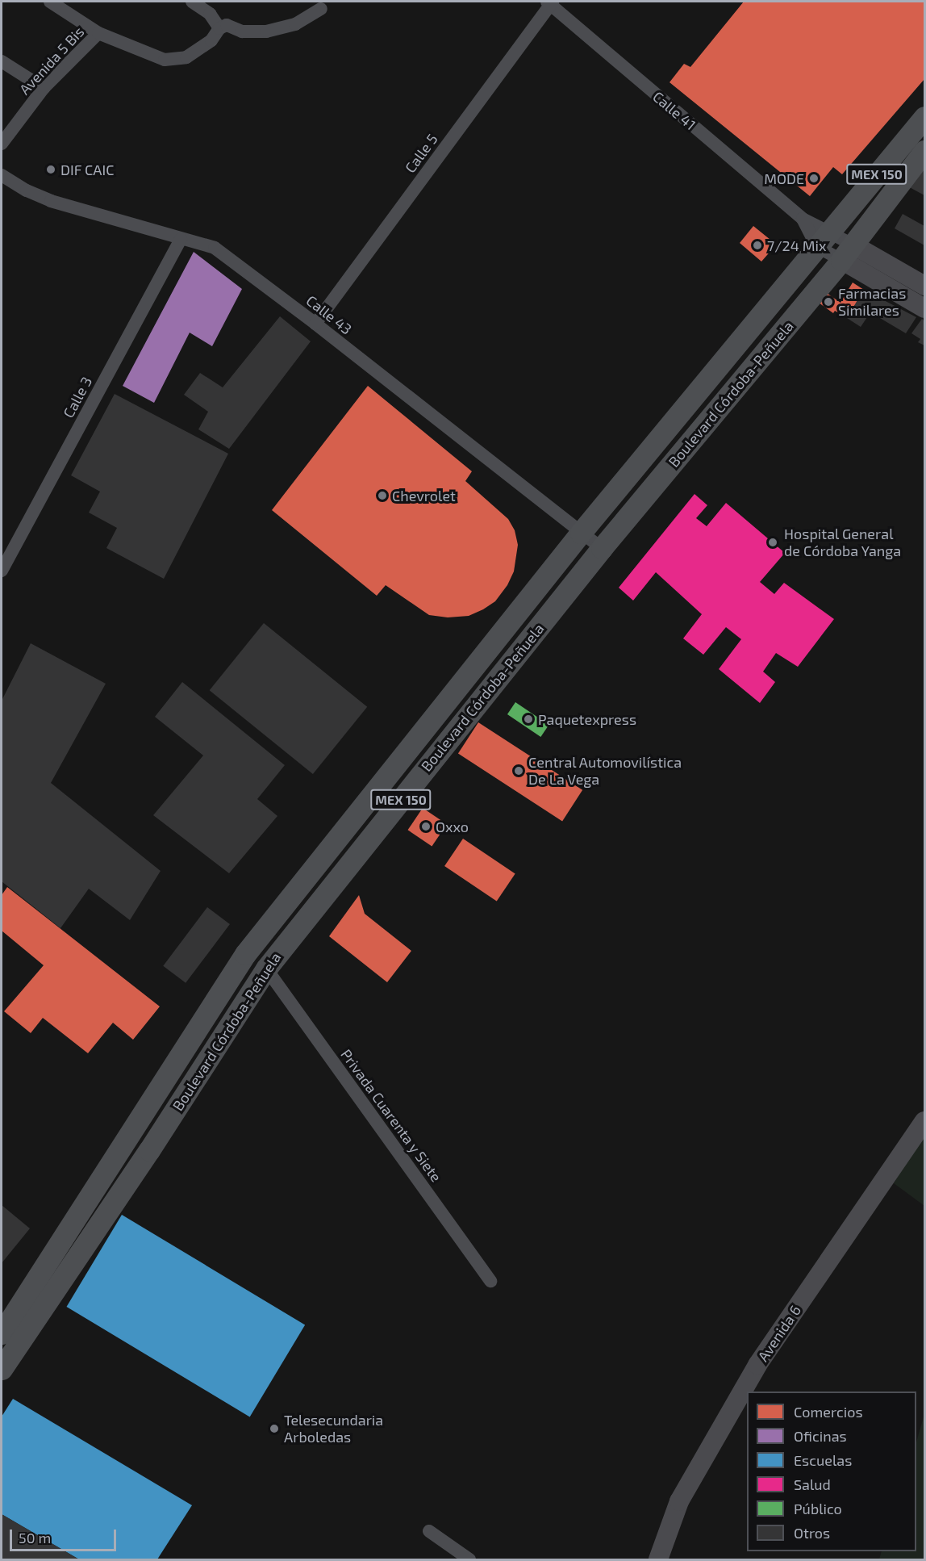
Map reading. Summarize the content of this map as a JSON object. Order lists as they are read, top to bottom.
{
  "streets": {
    "main road": ["MEX 150", "Boulevard Córdoba-Peñuela"],
    "street": [
      "Avenida 5 Bis",
      "Calle 41",
      "Calle 5",
      "Calle 43",
      "Calle 3",
      "Privada Cuarenta y Siete",
      "Avenida 6"
    ]
  },
  "crossings": [
    ["Calle 41", "Calle 5"],
    ["Calle 41", "Boulevard Córdoba-Peñuela"],
    ["Calle 5", "Calle 43"],
    ["Calle 43", "Boulevard Córdoba-Peñuela"],
    ["Calle 43", "Calle 3"],
    ["Boulevard Córdoba-Peñuela", "Privada Cuarenta y Siete"]
  ],
  "places": [
    "DIF CAIC",
    "MODE",
    "7/24 Mix",
    "Farmacias Similares",
    "Chevrolet",
    "Hospital General de Córdoba Yanga",
    "Paquetexpress",
    "Central Automovilística De La Vega",
    "Oxxo",
    "Telesecundaria Arboledas"
  ],
  "legend": [
    "Comercios",
    "Oficinas",
    "Escuelas",
    "Salud",
    "Público",
    "Otros"
  ],
  "scale_bar": "50 m"
}
